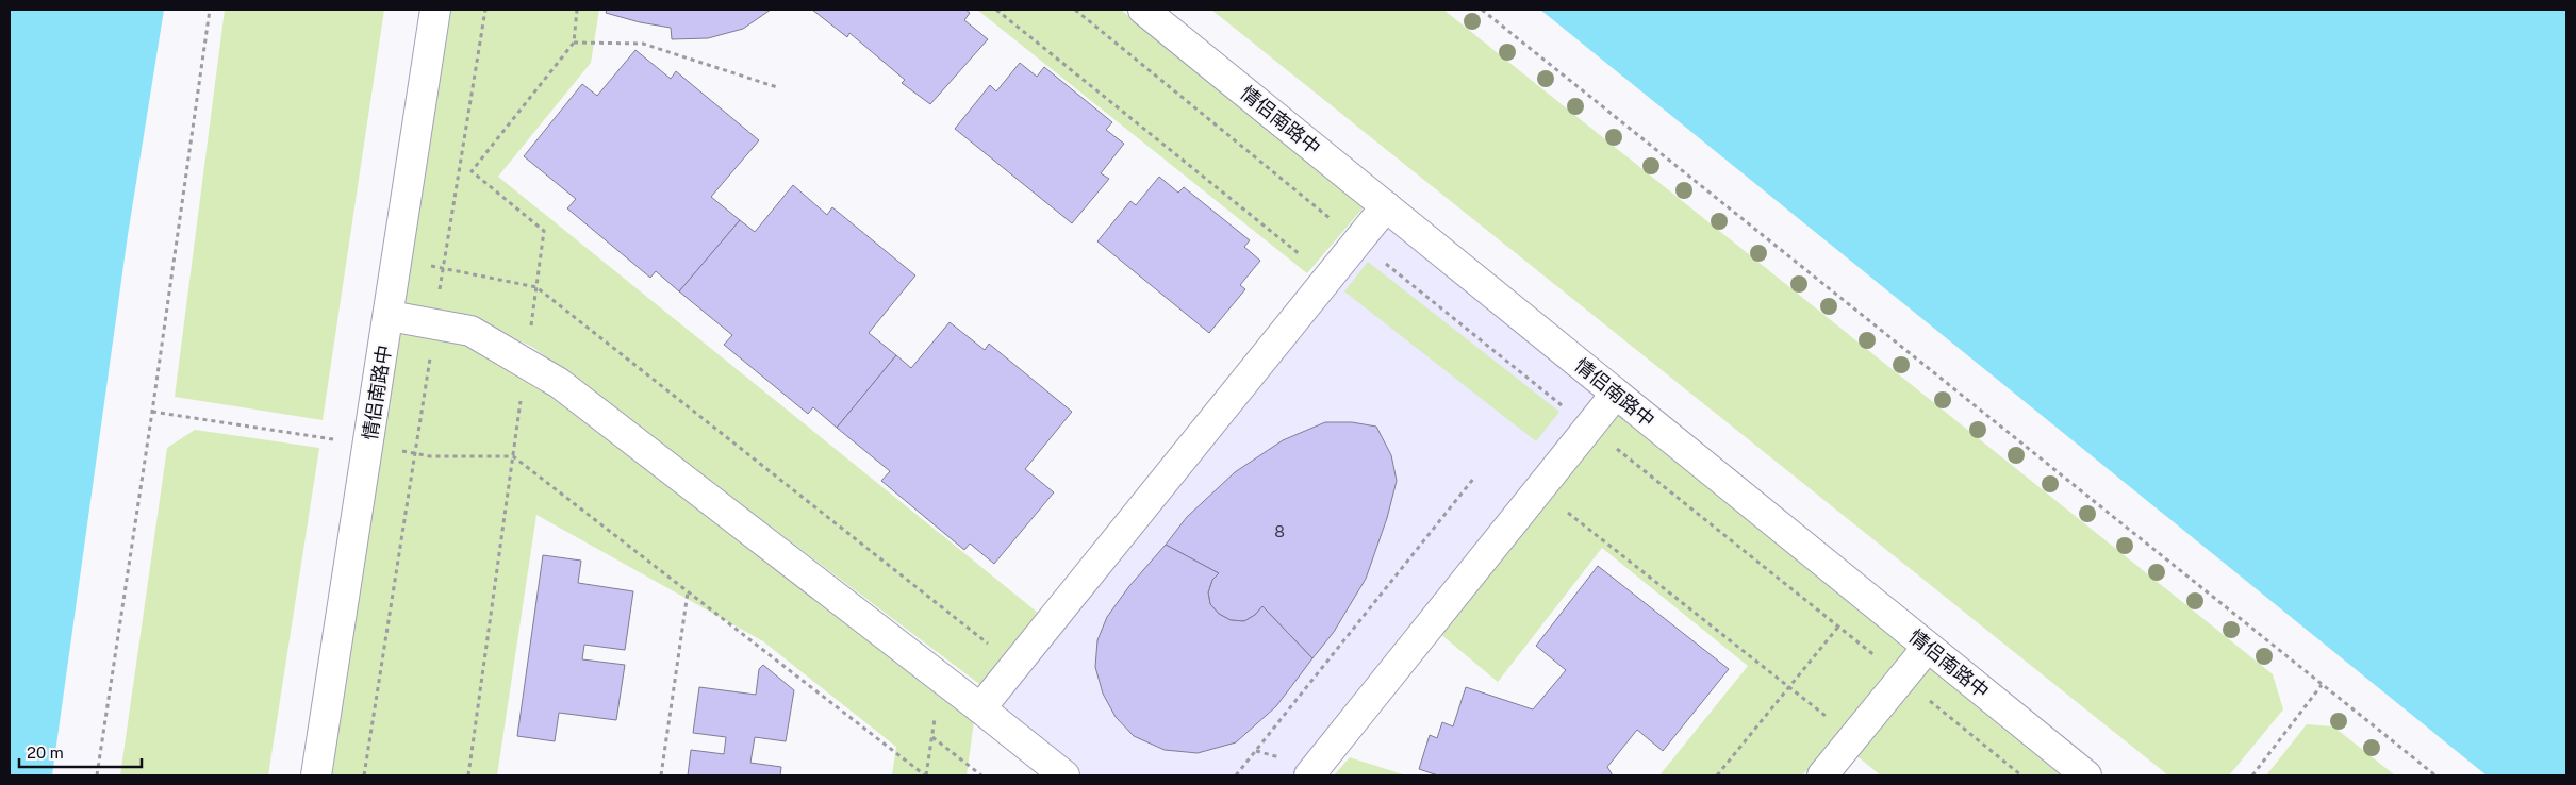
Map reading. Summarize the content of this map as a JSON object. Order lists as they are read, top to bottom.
{
  "streets": {
    "street": ["情侣南路中"]
  },
  "house_numbers": ["8"],
  "scale_bar": "20 m"
}
